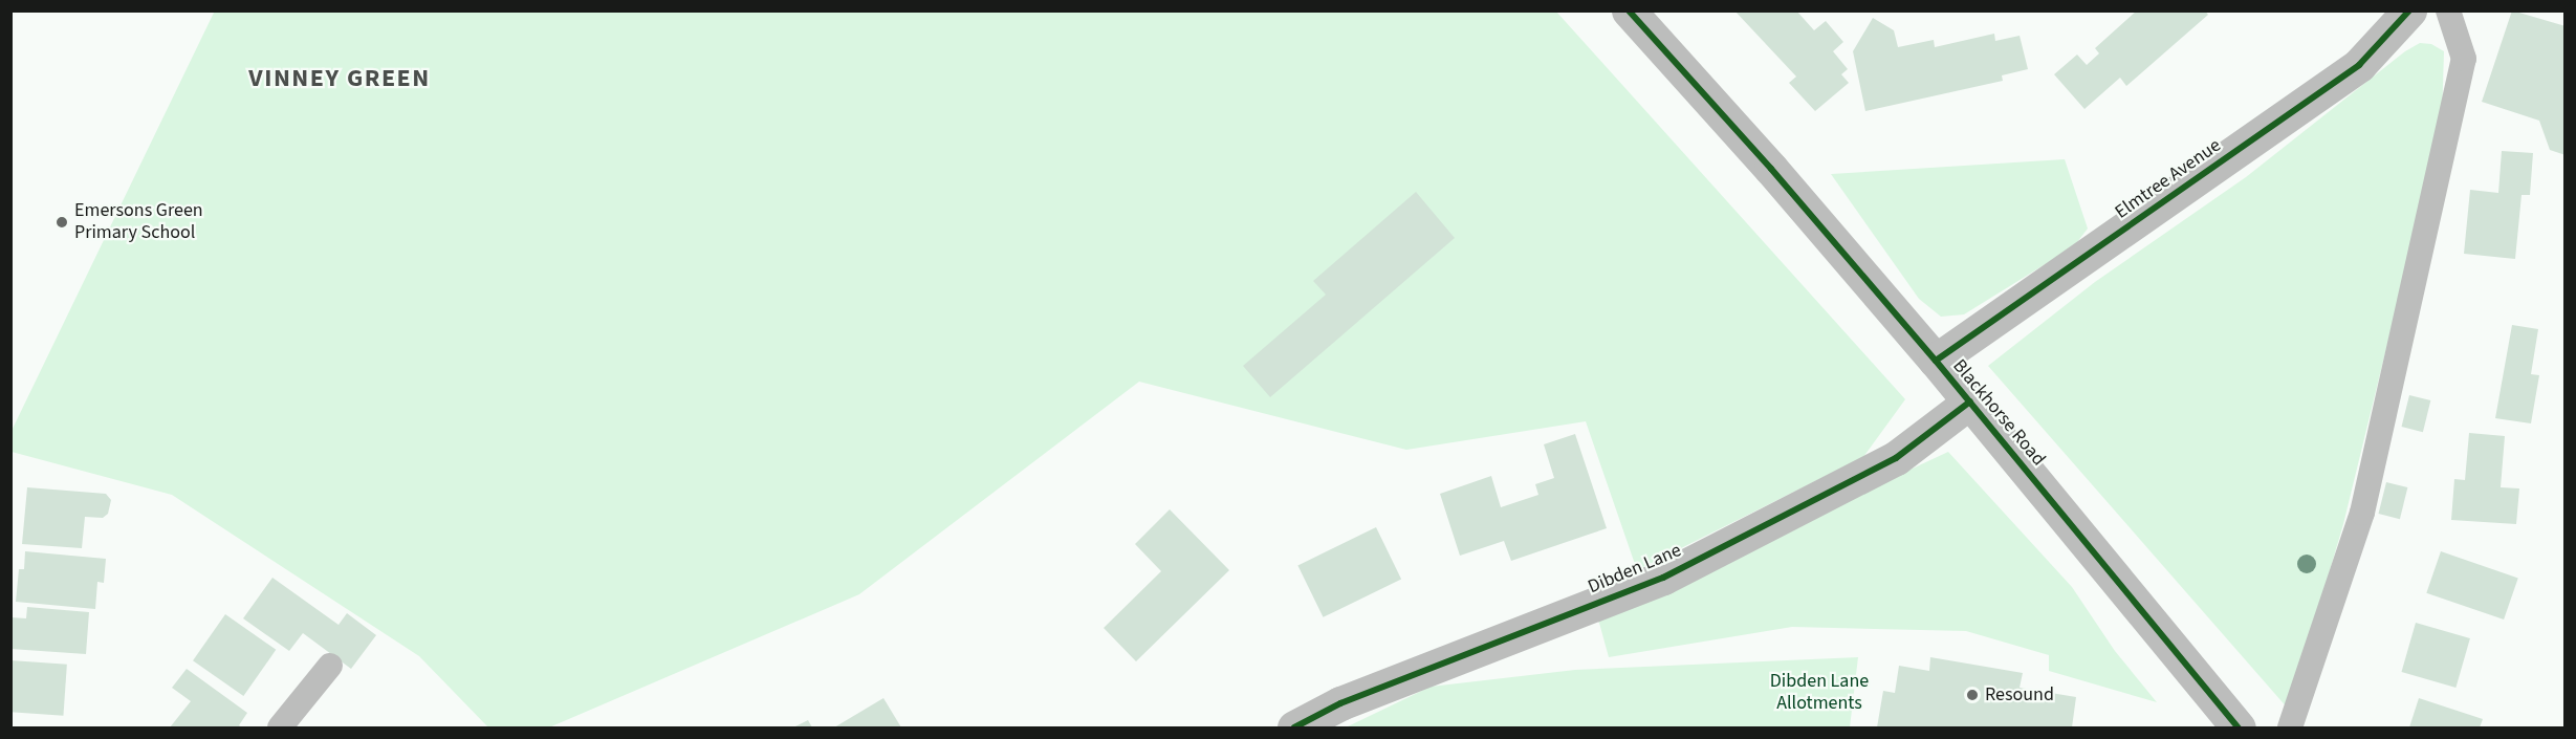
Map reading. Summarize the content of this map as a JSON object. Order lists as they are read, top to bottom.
{
  "streets": {
    "street": ["Elmtree Avenue", "Blackhorse Road", "Dibden Lane"]
  },
  "crossings": [
    ["Elmtree Avenue", "Blackhorse Road"],
    ["Blackhorse Road", "Dibden Lane"]
  ],
  "districts": ["VINNEY GREEN"],
  "parks": ["Dibden Lane Allotments"],
  "places": ["Emersons Green Primary School", "Resound"]
}
